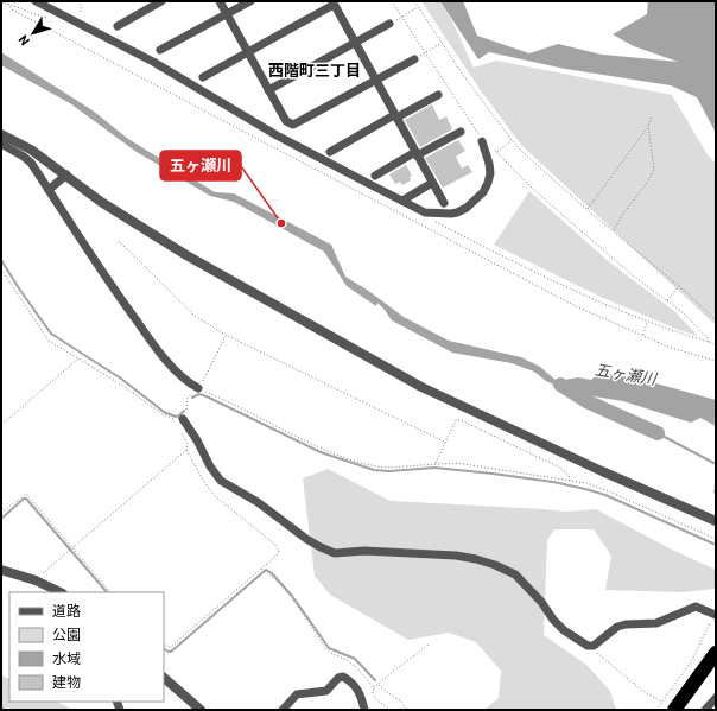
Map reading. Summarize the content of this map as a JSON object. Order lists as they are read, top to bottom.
{
  "districts": ["西階町三丁目"],
  "water": ["五ヶ瀬川"],
  "places": ["五ヶ瀬川"],
  "legend": [
    "道路",
    "公園",
    "水域",
    "建物"
  ],
  "north": "bottom left"
}
